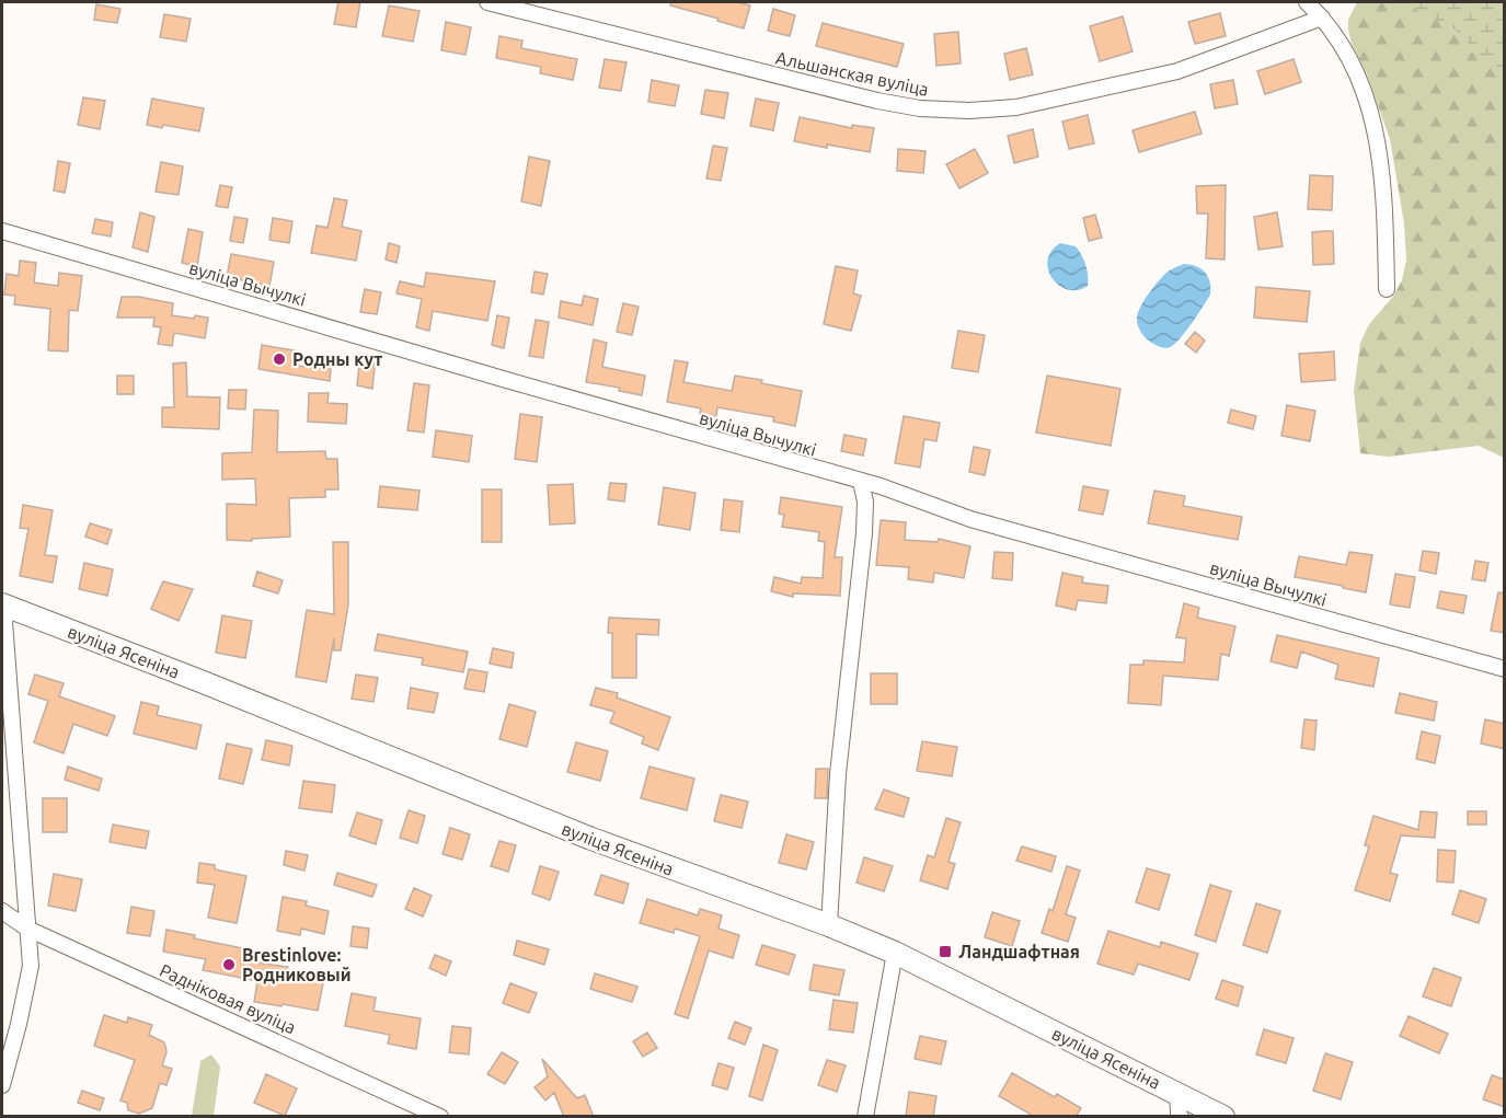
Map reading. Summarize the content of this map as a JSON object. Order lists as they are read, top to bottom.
{
  "streets": {
    "street": [
      "Альшанская вуліца",
      "вуліца Вычулкі",
      "вуліца Ясеніна",
      "Радніковая вуліца"
    ]
  },
  "places": {
    "other": ["Родны кут", "Brestinlove: Родниковый"],
    "transit": ["Ландшафтная"]
  }
}
